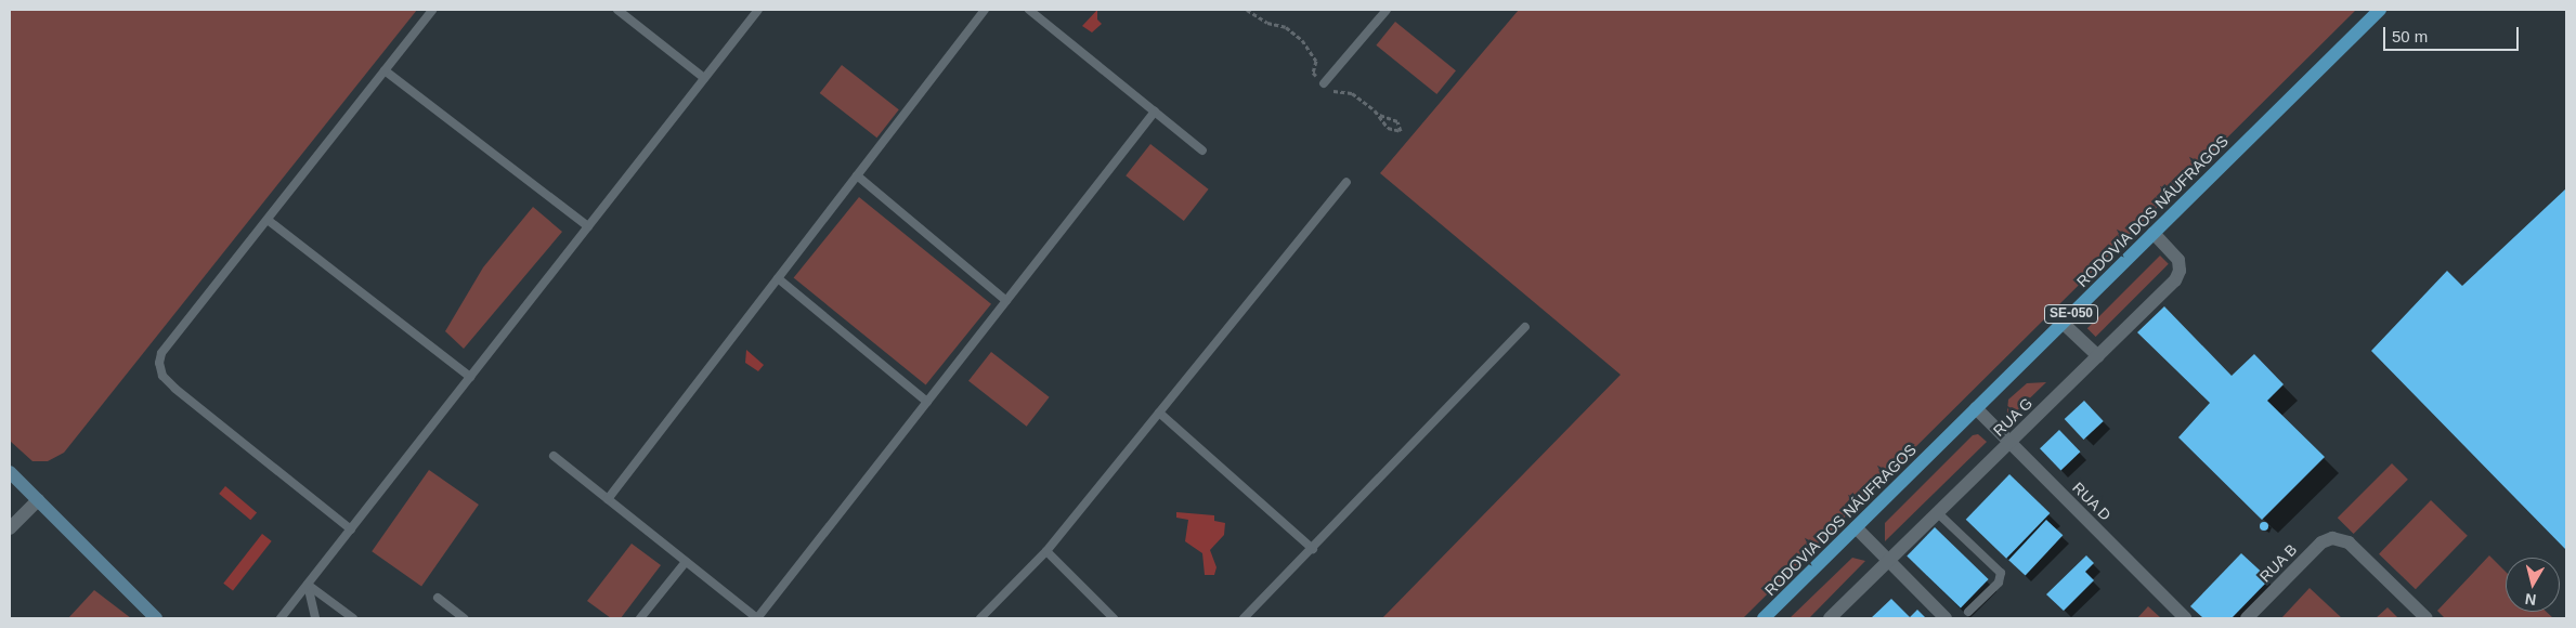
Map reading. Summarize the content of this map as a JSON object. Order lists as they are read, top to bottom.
{
  "streets": {
    "main road": ["RODOVIA DOS NÁUFRAGOS", "SE-050"],
    "street": ["RUA G", "RUA D", "RUA B"]
  },
  "crossings": [
    ["RODOVIA DOS NÁUFRAGOS", "RUA G"],
    ["RODOVIA DOS NÁUFRAGOS", "RUA D"],
    ["RUA G", "RUA D"]
  ],
  "scale_bar": "50 m",
  "north": "bottom"
}
